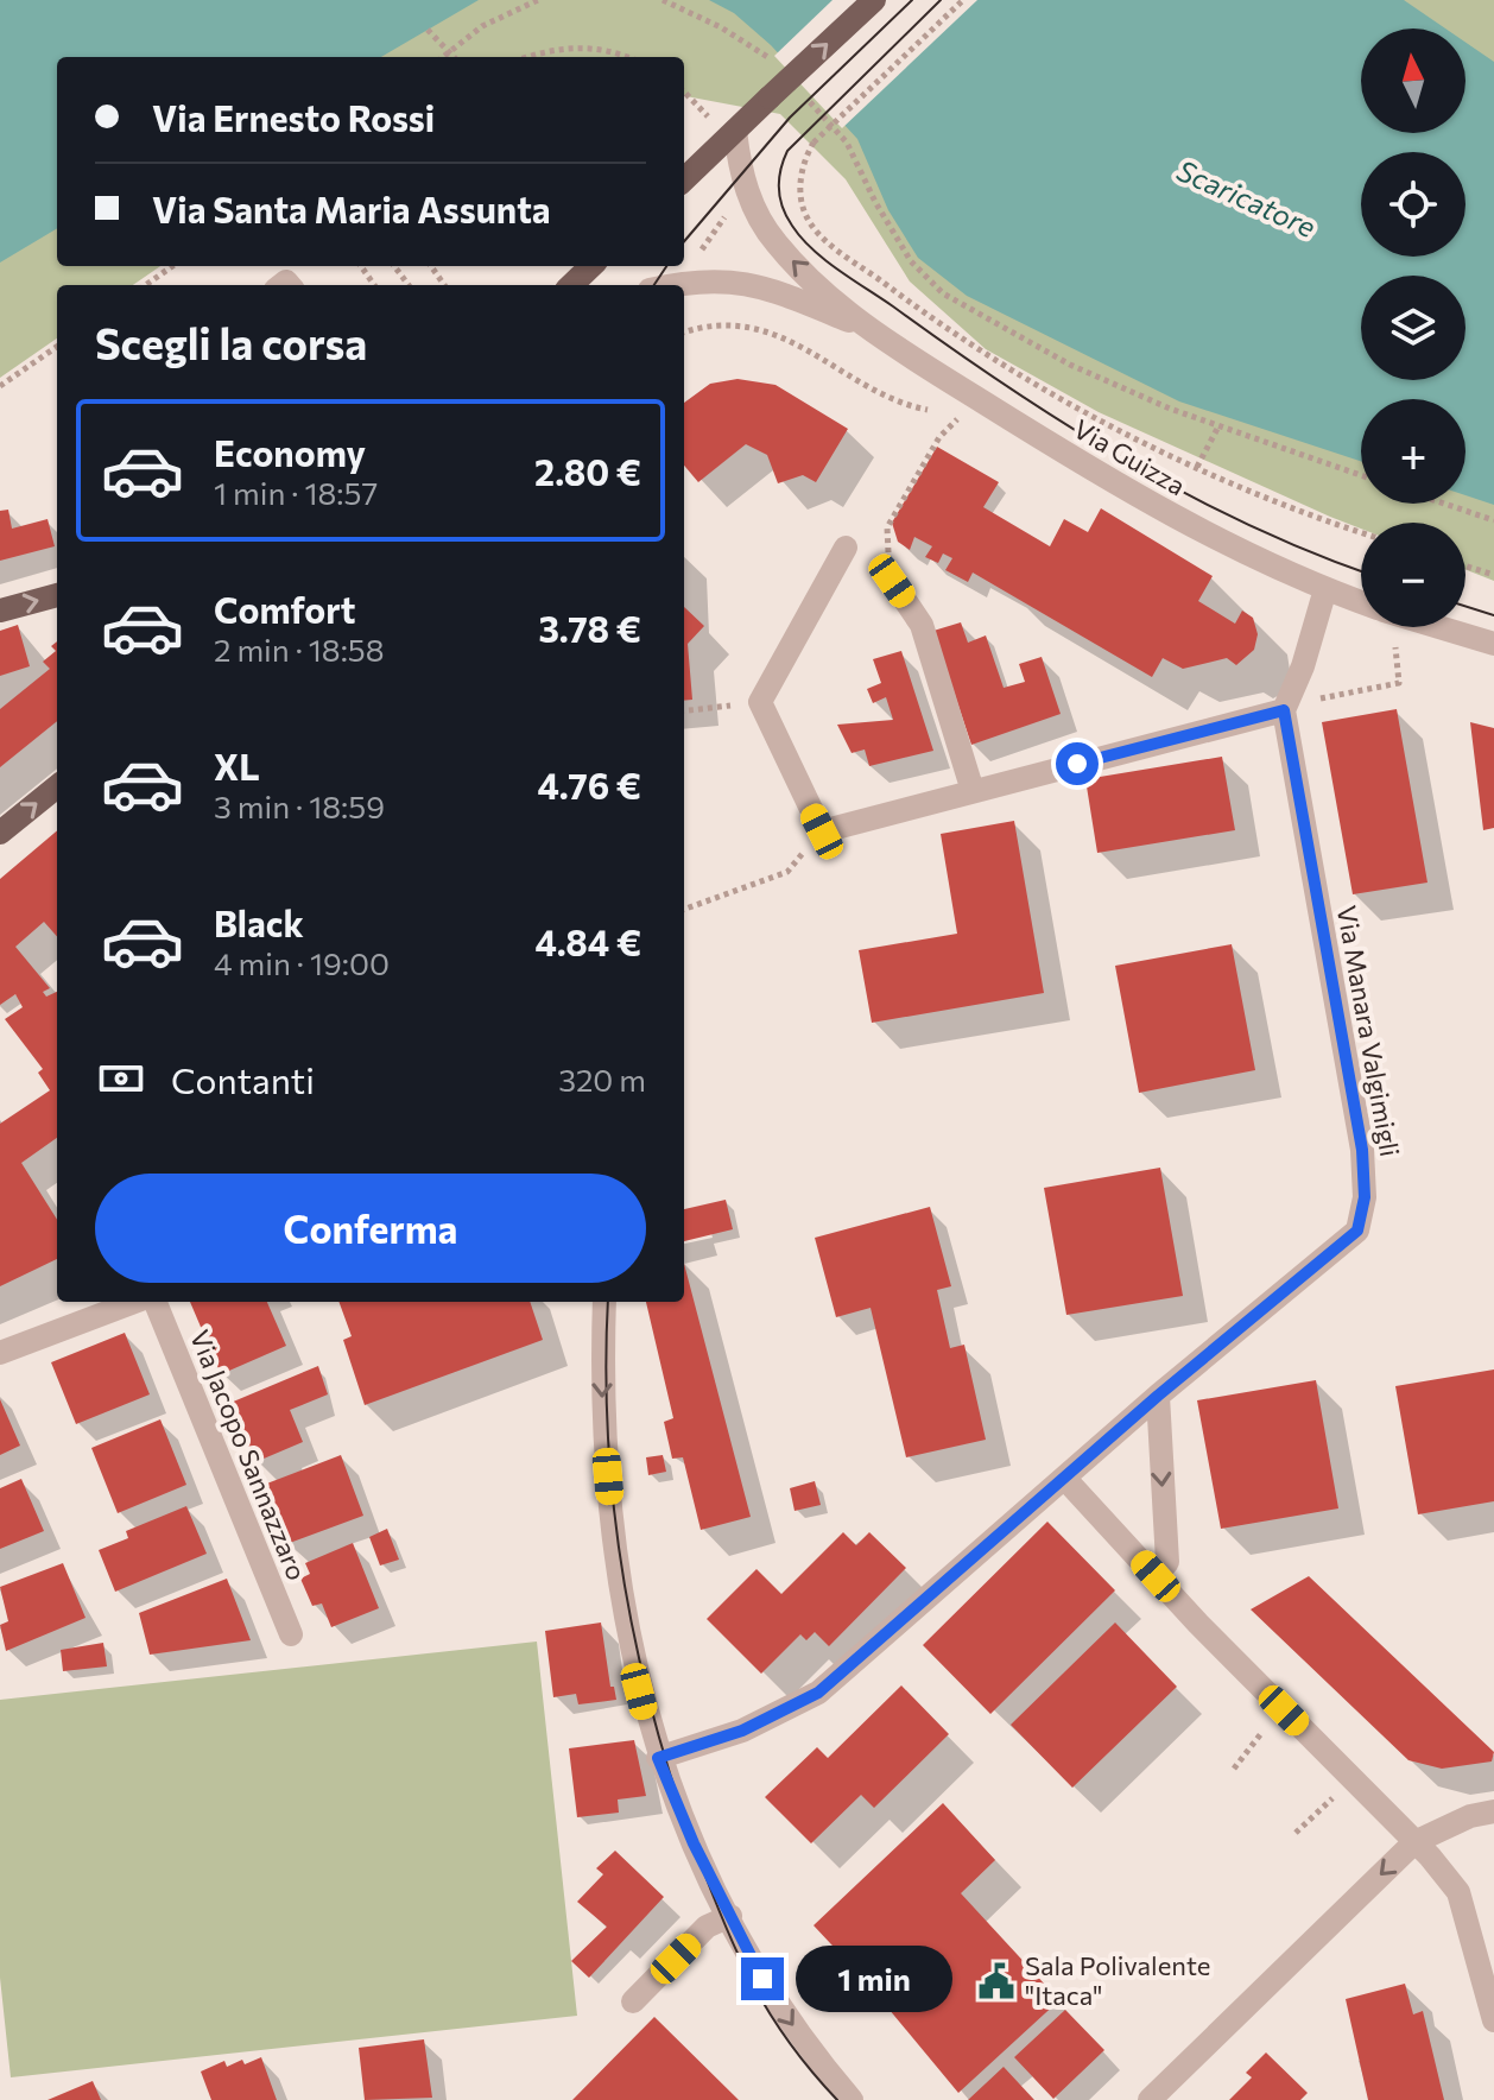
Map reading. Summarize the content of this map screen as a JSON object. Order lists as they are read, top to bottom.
{
  "streets": {
    "street": ["Via Guizza", "Via Manara Valgimigli", "Via Jacopo Sannazzaro"]
  },
  "water": ["Scaricatore"],
  "places": {
    "public building": ["Sala Polivalente \"Itaca\""]
  },
  "north": "top",
  "page": {
    "map_buttons": ["+", "−"],
    "banner": ["Via Ernesto Rossi", "Via Santa Maria Assunta"],
    "heading": "Scegli la corsa",
    "list": [
      {
        "name": "Economy",
        "note": "1 min · 18:57",
        "value": "2.80 €"
      },
      {
        "name": "Comfort",
        "note": "2 min · 18:58",
        "value": "3.78 €"
      },
      {
        "name": "XL",
        "note": "3 min · 18:59",
        "value": "4.76 €"
      },
      {
        "name": "Black",
        "note": "4 min · 19:00",
        "value": "4.84 €"
      }
    ],
    "pay": ["Contanti", "320 m"],
    "buttons": "Conferma",
    "bubble": "1 min"
  }
}
